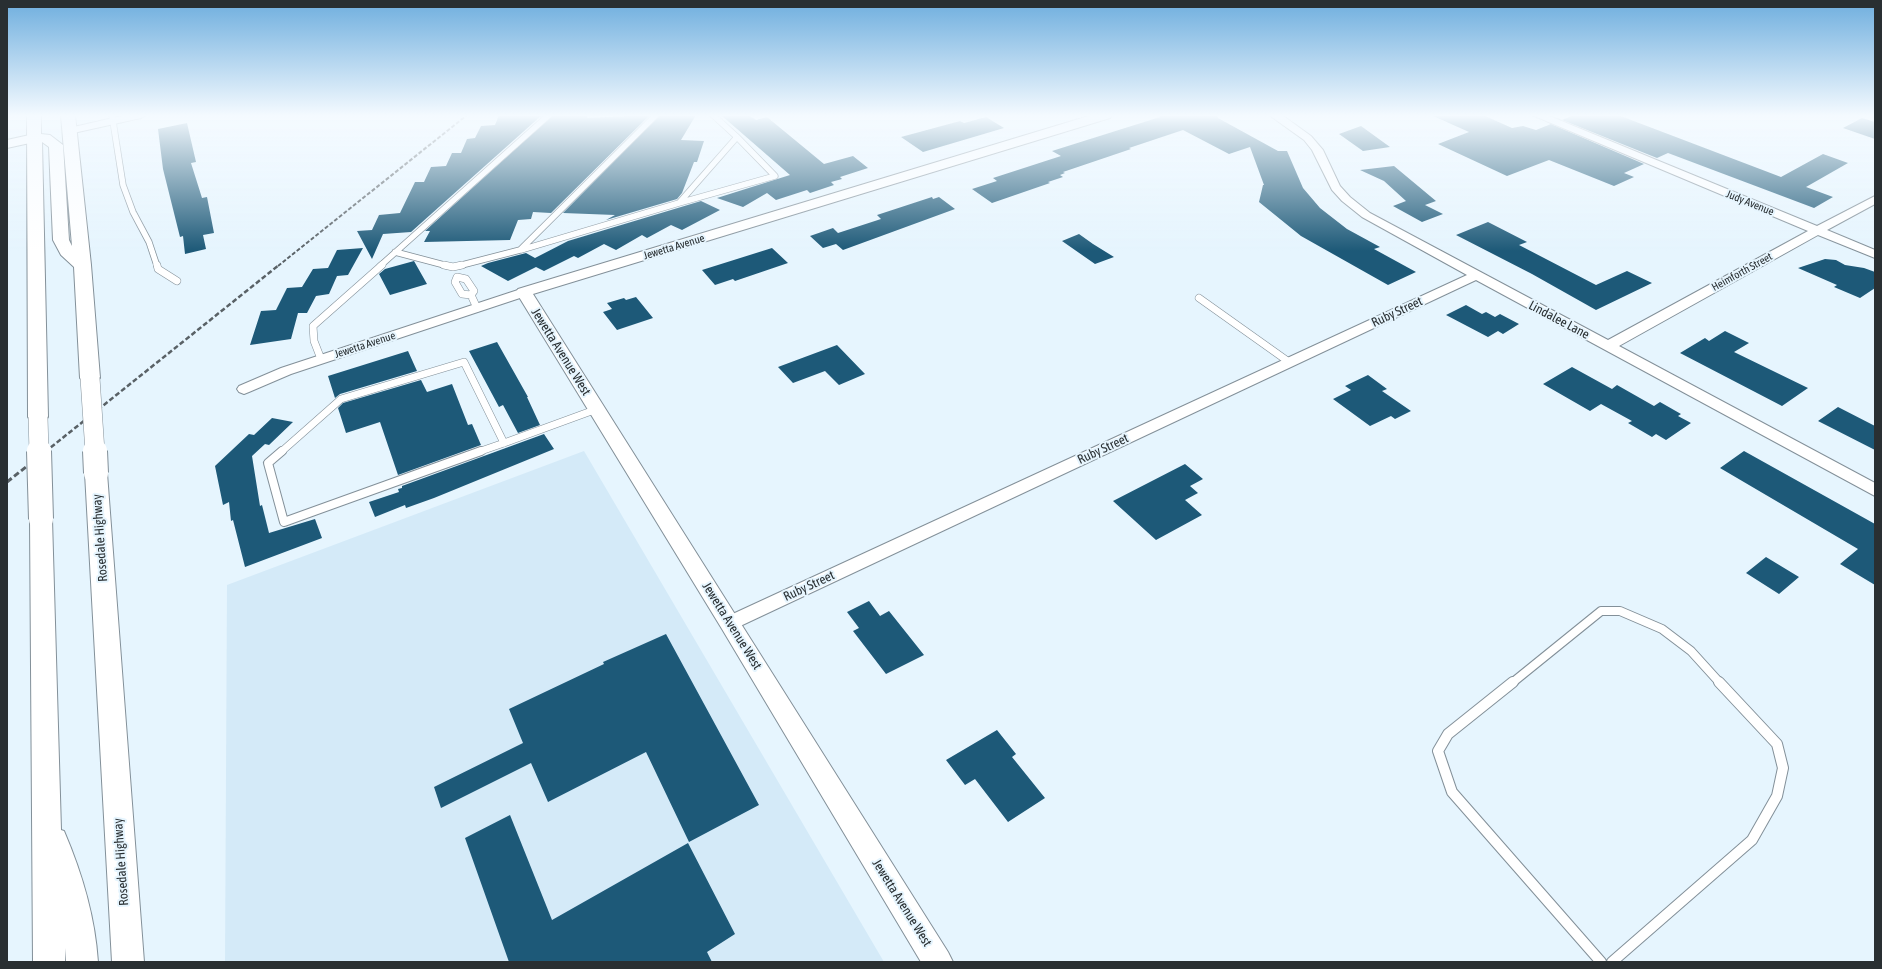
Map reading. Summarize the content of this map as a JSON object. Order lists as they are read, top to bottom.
{
  "streets": {
    "main road": ["Rosedale Highway"],
    "street": [
      "Judy Avenue",
      "Jewetta Avenue",
      "Heimforth Street",
      "Ruby Street",
      "Lindalee Lane",
      "Jewetta Avenue West"
    ]
  },
  "crossings": [
    ["Judy Avenue", "Heimforth Street"],
    ["Jewetta Avenue", "Jewetta Avenue West"],
    ["Heimforth Street", "Lindalee Lane"],
    ["Ruby Street", "Lindalee Lane"],
    ["Ruby Street", "Jewetta Avenue West"]
  ]
}
